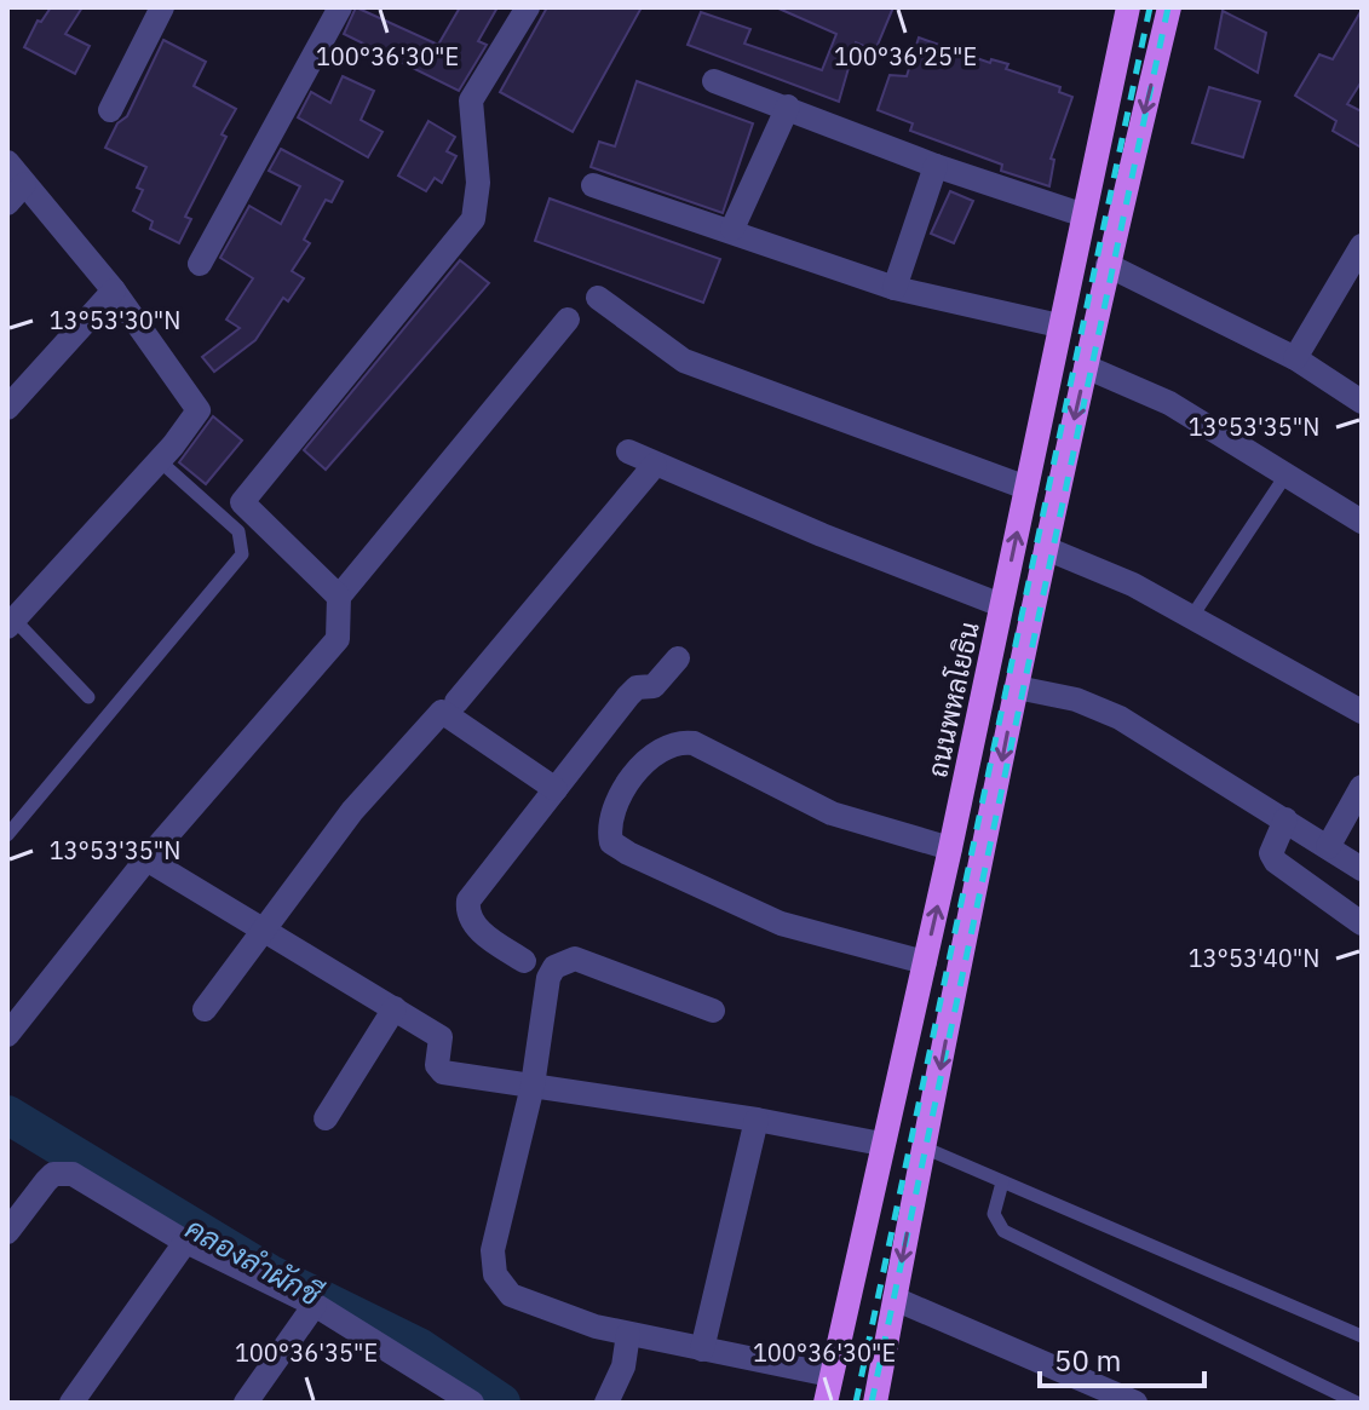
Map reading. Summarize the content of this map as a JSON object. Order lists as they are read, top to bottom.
{
  "streets": {
    "main road": ["ถนนพหลโยธิน"]
  },
  "water": ["คลองลำผักชี"],
  "scale_bar": "50 m",
  "coordinates": [
    "100°36'30\"E",
    "100°36'25\"E",
    "13°53'30\"N",
    "13°53'35\"N",
    "13°53'40\"N",
    "100°36'35\"E"
  ]
}
